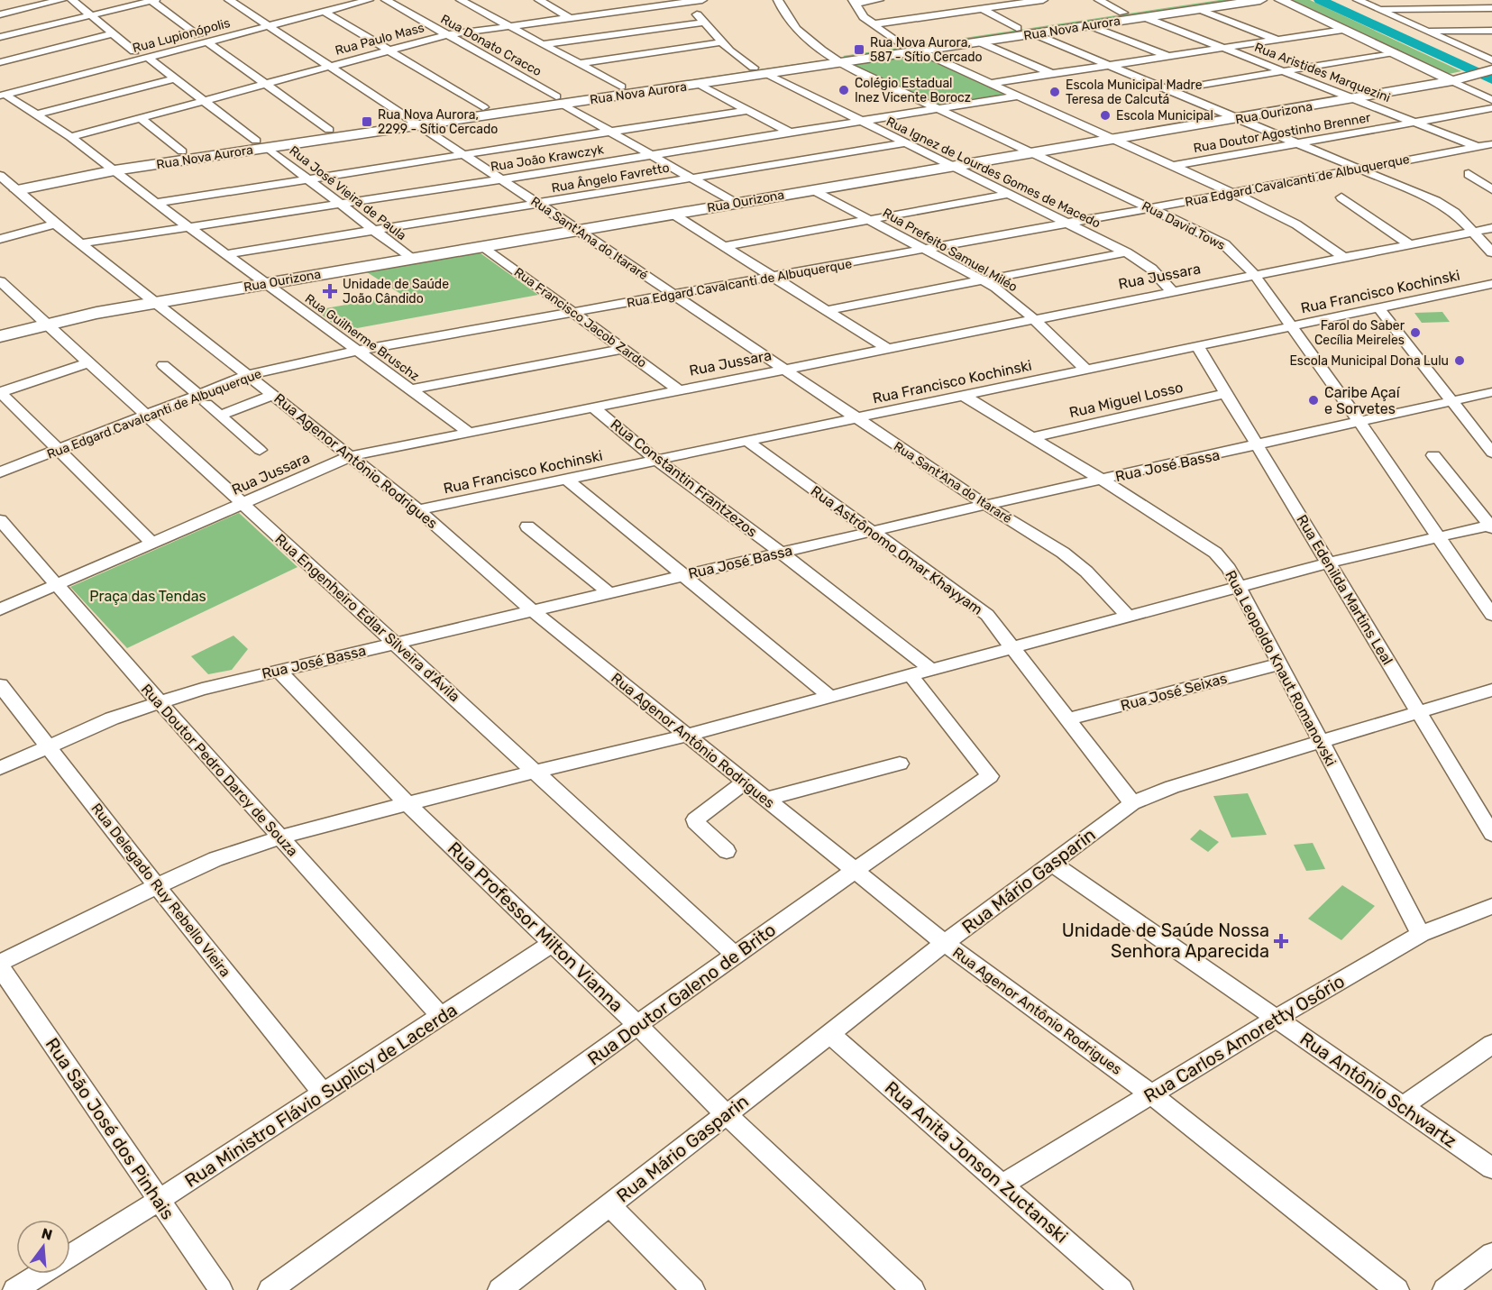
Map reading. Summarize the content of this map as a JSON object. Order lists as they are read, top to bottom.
{
  "streets": {
    "main road": ["Rua Nova Aurora", "Rua Ourizona"],
    "street": [
      "Rua Lupionópolis",
      "Rua Paulo Mass",
      "Rua Donato Cracco",
      "Rua Aristides Marquezini",
      "Rua Doutor Agostinho Brenner",
      "Rua João Krawczyk",
      "Rua Ignez de Lourdes Gomes de Macedo",
      "Rua Ângelo Favretto",
      "Rua Edgard Cavalcanti de Albuquerque",
      "Rua José Vieira de Paula",
      "Rua David Tows",
      "Rua Sant'Ana do Itararé",
      "Rua Prefeito Samuel Miléo",
      "Rua Jussara",
      "Rua Francisco Kochinski",
      "Rua Francisco Jacob Zardo",
      "Rua Guilherme Bruschz",
      "Rua Miguel Losso",
      "Rua Agenor Antônio Rodrigues",
      "Rua José Bassa",
      "Rua Constantin Frantzezos",
      "Rua Astrônomo Omar Khayyam",
      "Rua Edenilda Martins Leal",
      "Rua Engenheiro Edlar Silveira d'Ávila",
      "Rua Leopoldo Knaut Romanovski",
      "Rua José Seixas",
      "Rua Doutor Pedro Darcy de Souza",
      "Rua Mário Gasparin",
      "Rua Delegado Ruy Rebello Vieira",
      "Rua Professor Milton Vianna",
      "Rua Doutor Galeno de Brito",
      "Rua Carlos Amoretty Osório",
      "Rua Antônio Schwartz",
      "Rua Ministro Flávio Suplicy de Lacerda",
      "Rua São José dos Pinhais",
      "Rua Anita Jonson Zuctanski"
    ]
  },
  "crossings": [
    ["Rua Nova Aurora", "Rua Paulo Mass"],
    ["Rua Nova Aurora", "Rua Donato Cracco"],
    ["Rua Nova Aurora", "Rua Aristides Marquezini"],
    ["Rua Nova Aurora", "Rua Ignez de Lourdes Gomes de Macedo"],
    ["Rua Nova Aurora", "Rua José Vieira de Paula"],
    ["Rua Nova Aurora", "Rua David Tows"],
    ["Rua Nova Aurora", "Rua Sant'Ana do Itararé"],
    ["Rua Nova Aurora", "Rua Guilherme Bruschz"],
    ["Rua Nova Aurora", "Rua Agenor Antônio Rodrigues"],
    ["Rua Lupionópolis", "Rua José Vieira de Paula"],
    ["Rua Lupionópolis", "Rua Sant'Ana do Itararé"],
    ["Rua Lupionópolis", "Rua Guilherme Bruschz"],
    ["Rua Paulo Mass", "Rua Donato Cracco"],
    ["Rua Paulo Mass", "Rua José Vieira de Paula"],
    ["Rua Paulo Mass", "Rua Sant'Ana do Itararé"],
    ["Rua Paulo Mass", "Rua Guilherme Bruschz"],
    ["Rua Donato Cracco", "Rua Ourizona"],
    ["Rua Donato Cracco", "Rua João Krawczyk"],
    ["Rua Donato Cracco", "Rua Ângelo Favretto"],
    ["Rua Aristides Marquezini", "Rua Ourizona"],
    ["Rua Aristides Marquezini", "Rua Doutor Agostinho Brenner"],
    ["Rua Aristides Marquezini", "Rua Edgard Cavalcanti de Albuquerque"],
    ["Rua Ourizona", "Rua Ignez de Lourdes Gomes de Macedo"],
    ["Rua Ourizona", "Rua José Vieira de Paula"],
    ["Rua Ourizona", "Rua David Tows"],
    ["Rua Ourizona", "Rua Sant'Ana do Itararé"],
    ["Rua Ourizona", "Rua Prefeito Samuel Miléo"],
    ["Rua Ourizona", "Rua Francisco Jacob Zardo"],
    ["Rua Ourizona", "Rua Guilherme Bruschz"],
    ["Rua Ourizona", "Rua Agenor Antônio Rodrigues"],
    ["Rua Ourizona", "Rua Engenheiro Edlar Silveira d'Ávila"],
    ["Rua João Krawczyk", "Rua Ignez de Lourdes Gomes de Macedo"],
    ["Rua João Krawczyk", "Rua José Vieira de Paula"],
    ["Rua João Krawczyk", "Rua David Tows"],
    ["Rua João Krawczyk", "Rua Sant'Ana do Itararé"],
    ["Rua João Krawczyk", "Rua Guilherme Bruschz"],
    ["Rua João Krawczyk", "Rua Agenor Antônio Rodrigues"],
    ["Rua Ignez de Lourdes Gomes de Macedo", "Rua Ângelo Favretto"],
    ["Rua Ignez de Lourdes Gomes de Macedo", "Rua Edgard Cavalcanti de Albuquerque"],
    ["Rua Ignez de Lourdes Gomes de Macedo", "Rua Jussara"],
    ["Rua Ângelo Favretto", "Rua José Vieira de Paula"],
    ["Rua Ângelo Favretto", "Rua Sant'Ana do Itararé"],
    ["Rua Ângelo Favretto", "Rua Guilherme Bruschz"],
    ["Rua Edgard Cavalcanti de Albuquerque", "Rua David Tows"],
    ["Rua Edgard Cavalcanti de Albuquerque", "Rua Sant'Ana do Itararé"],
    ["Rua Edgard Cavalcanti de Albuquerque", "Rua Prefeito Samuel Miléo"],
    ["Rua Edgard Cavalcanti de Albuquerque", "Rua Francisco Jacob Zardo"],
    ["Rua Edgard Cavalcanti de Albuquerque", "Rua Guilherme Bruschz"],
    ["Rua Edgard Cavalcanti de Albuquerque", "Rua Agenor Antônio Rodrigues"],
    ["Rua Edgard Cavalcanti de Albuquerque", "Rua Engenheiro Edlar Silveira d'Ávila"],
    ["Rua David Tows", "Rua Jussara"],
    ["Rua David Tows", "Rua Francisco Kochinski"],
    ["Rua David Tows", "Rua José Bassa"],
    ["Rua Sant'Ana do Itararé", "Rua Jussara"],
    ["Rua Sant'Ana do Itararé", "Rua Francisco Kochinski"],
    ["Rua Sant'Ana do Itararé", "Rua José Bassa"],
    ["Rua Prefeito Samuel Miléo", "Rua Jussara"],
    ["Rua Prefeito Samuel Miléo", "Rua Francisco Kochinski"],
    ["Rua Jussara", "Rua Francisco Jacob Zardo"],
    ["Rua Jussara", "Rua Guilherme Bruschz"],
    ["Rua Jussara", "Rua Agenor Antônio Rodrigues"],
    ["Rua Jussara", "Rua Constantin Frantzezos"],
    ["Rua Jussara", "Rua Engenheiro Edlar Silveira d'Ávila"],
    ["Rua Jussara", "Rua Doutor Pedro Darcy de Souza"],
    ["Rua Francisco Kochinski", "Rua Agenor Antônio Rodrigues"],
    ["Rua Francisco Kochinski", "Rua Constantin Frantzezos"],
    ["Rua Francisco Kochinski", "Rua Astrônomo Omar Khayyam"],
    ["Rua Francisco Kochinski", "Rua Edenilda Martins Leal"],
    ["Rua Francisco Kochinski", "Rua Leopoldo Knaut Romanovski"],
    ["Rua Miguel Losso", "Rua Edenilda Martins Leal"],
    ["Rua Miguel Losso", "Rua Leopoldo Knaut Romanovski"],
    ["Rua Agenor Antônio Rodrigues", "Rua José Bassa"],
    ["Rua Agenor Antônio Rodrigues", "Rua Mário Gasparin"],
    ["Rua Agenor Antônio Rodrigues", "Rua Doutor Galeno de Brito"],
    ["Rua Agenor Antônio Rodrigues", "Rua Carlos Amoretty Osório"],
    ["Rua José Bassa", "Rua Constantin Frantzezos"],
    ["Rua José Bassa", "Rua Astrônomo Omar Khayyam"],
    ["Rua José Bassa", "Rua Edenilda Martins Leal"],
    ["Rua José Bassa", "Rua Engenheiro Edlar Silveira d'Ávila"],
    ["Rua José Bassa", "Rua Leopoldo Knaut Romanovski"],
    ["Rua José Bassa", "Rua Doutor Pedro Darcy de Souza"],
    ["Rua José Bassa", "Rua Delegado Ruy Rebello Vieira"],
    ["Rua José Bassa", "Rua Professor Milton Vianna"],
    ["Rua Astrônomo Omar Khayyam", "Rua José Seixas"],
    ["Rua Astrônomo Omar Khayyam", "Rua Mário Gasparin"],
    ["Rua Edenilda Martins Leal", "Rua Mário Gasparin"],
    ["Rua Engenheiro Edlar Silveira d'Ávila", "Rua Doutor Galeno de Brito"],
    ["Rua Leopoldo Knaut Romanovski", "Rua José Seixas"],
    ["Rua Leopoldo Knaut Romanovski", "Rua Mário Gasparin"],
    ["Rua Leopoldo Knaut Romanovski", "Rua Carlos Amoretty Osório"],
    ["Rua Doutor Pedro Darcy de Souza", "Rua Ministro Flávio Suplicy de Lacerda"],
    ["Rua Mário Gasparin", "Rua Professor Milton Vianna"],
    ["Rua Mário Gasparin", "Rua Antônio Schwartz"],
    ["Rua Mário Gasparin", "Rua Anita Jonson Zuctanski"],
    ["Rua Delegado Ruy Rebello Vieira", "Rua Ministro Flávio Suplicy de Lacerda"],
    ["Rua Professor Milton Vianna", "Rua Doutor Galeno de Brito"],
    ["Rua Professor Milton Vianna", "Rua Ministro Flávio Suplicy de Lacerda"],
    ["Rua Carlos Amoretty Osório", "Rua Antônio Schwartz"],
    ["Rua Carlos Amoretty Osório", "Rua Anita Jonson Zuctanski"],
    ["Rua Ministro Flávio Suplicy de Lacerda", "Rua São José dos Pinhais"]
  ],
  "parks": ["Praça das Tendas"],
  "places": {
    "transit": ["Rua Nova Aurora, 587 - Sítio Cercado", "Rua Nova Aurora, 2299 - Sítio Cercado"],
    "other": [
      "Colégio Estadual Inez Vicente Borocz",
      "Escola Municipal Madre Teresa de Calcutá",
      "Escola Municipal",
      "Farol do Saber Cecília Meireles",
      "Escola Municipal Dona Lulu",
      "Caribe Açaí e Sorvetes"
    ],
    "health": ["Unidade de Saúde João Cândido", "Unidade de Saúde Nossa Senhora Aparecida"]
  },
  "north": "top"
}
